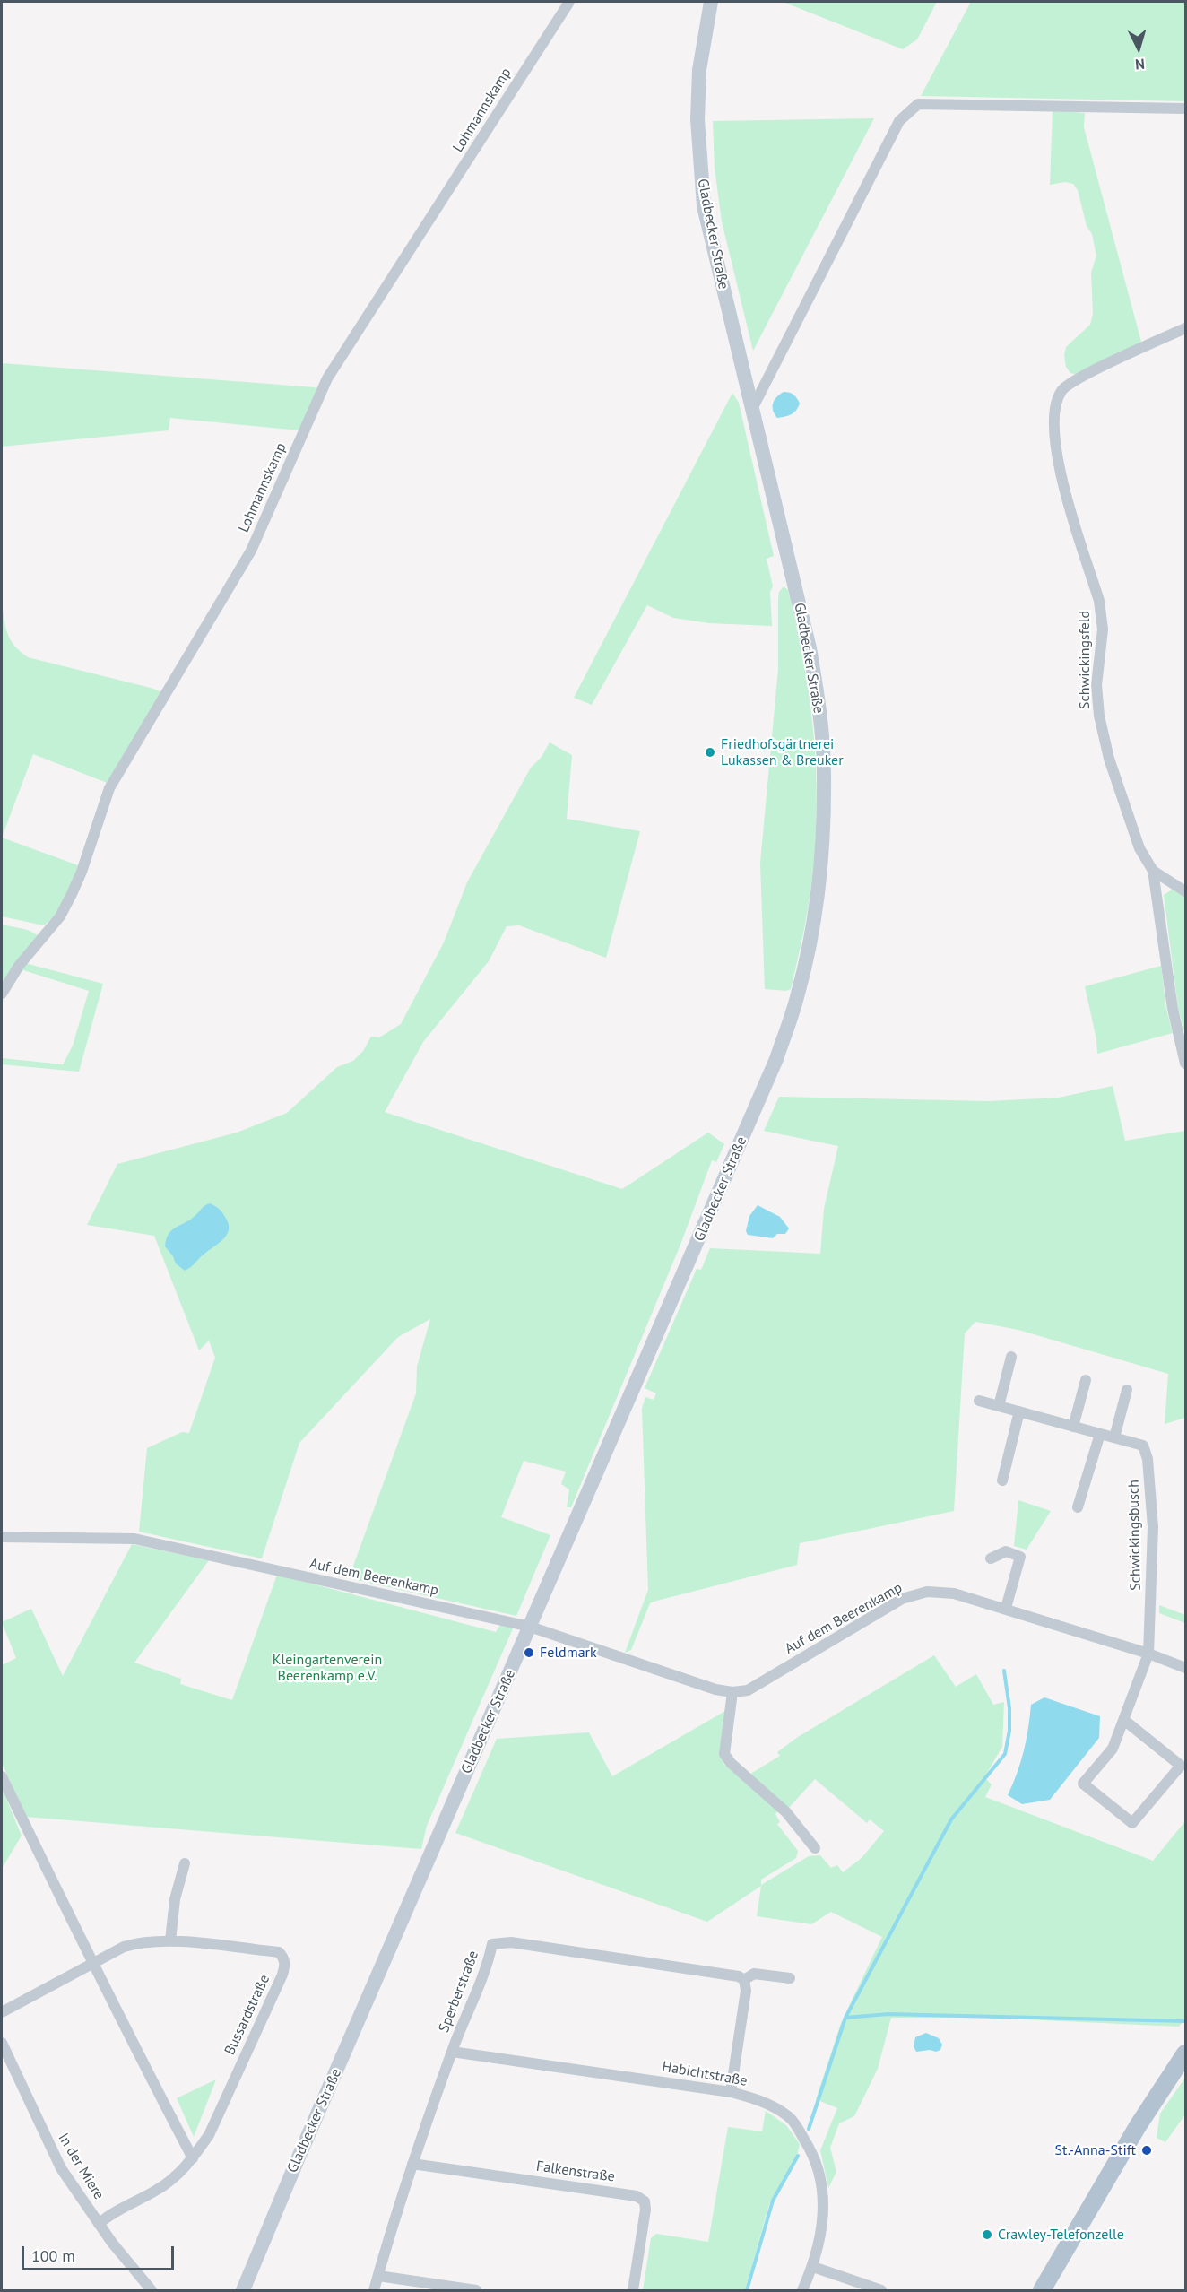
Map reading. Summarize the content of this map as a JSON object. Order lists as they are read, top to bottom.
{
  "streets": {
    "main road": ["Gladbecker Straße"],
    "street": [
      "Lohmannskamp",
      "Schwickingsfeld",
      "Schwickingsbusch",
      "Auf dem Beerenkamp",
      "Sperberstraße",
      "Bussardstraße",
      "Habichtstraße",
      "In der Miere",
      "Falkenstraße"
    ]
  },
  "crossings": [
    ["Gladbecker Straße", "Auf dem Beerenkamp"],
    ["Schwickingsbusch", "Auf dem Beerenkamp"],
    ["Sperberstraße", "Habichtstraße"],
    ["Sperberstraße", "Falkenstraße"],
    ["Bussardstraße", "In der Miere"]
  ],
  "parks": ["Kleingartenverein Beerenkamp e.V."],
  "places": [
    "Friedhofsgärtnerei Lukassen & Breuker",
    "Feldmark",
    "St.-Anna-Stift",
    "Crawley-Telefonzelle"
  ],
  "scale_bar": "100 m",
  "north": "bottom"
}
